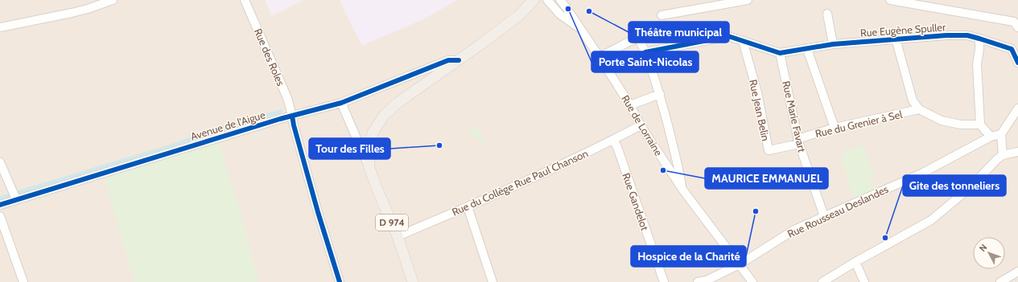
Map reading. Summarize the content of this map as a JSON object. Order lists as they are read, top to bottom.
{
  "streets": {
    "main road": ["D 974"],
    "street": [
      "Rue Eugène Spuller",
      "Rue des Roles",
      "Rue Jean Belin",
      "Rue Marie Favart",
      "Rue du Grenier à Sel",
      "Avenue de l'Aigue",
      "Rue de Lorraine",
      "Rue du Collège Rue Paul Chanson",
      "Rue Gandelot",
      "Rue Rousseau Deslandes"
    ]
  },
  "crossings": [
    ["Rue Eugène Spuller", "Rue Marie Favart"],
    ["Rue des Roles", "Avenue de l'Aigue"],
    ["Rue Jean Belin", "Rue Marie Favart"],
    ["Rue Jean Belin", "Rue du Grenier à Sel"],
    ["Rue Marie Favart", "Rue du Grenier à Sel"],
    ["Rue Marie Favart", "Rue Rousseau Deslandes"],
    ["Avenue de l'Aigue", "D 974"],
    ["Rue de Lorraine", "Rue du Collège Rue Paul Chanson"],
    ["Rue de Lorraine", "Rue Rousseau Deslandes"],
    ["Rue du Collège Rue Paul Chanson", "Rue Gandelot"],
    ["Rue du Collège Rue Paul Chanson", "D 974"]
  ],
  "places": [
    "Porte Saint-Nicolas",
    "Théâtre municipal",
    "Tour des Filles",
    "MAURICE EMMANUEL",
    "Hospice de la Charité",
    "Gite des tonneliers"
  ],
  "north": "top left"
}
